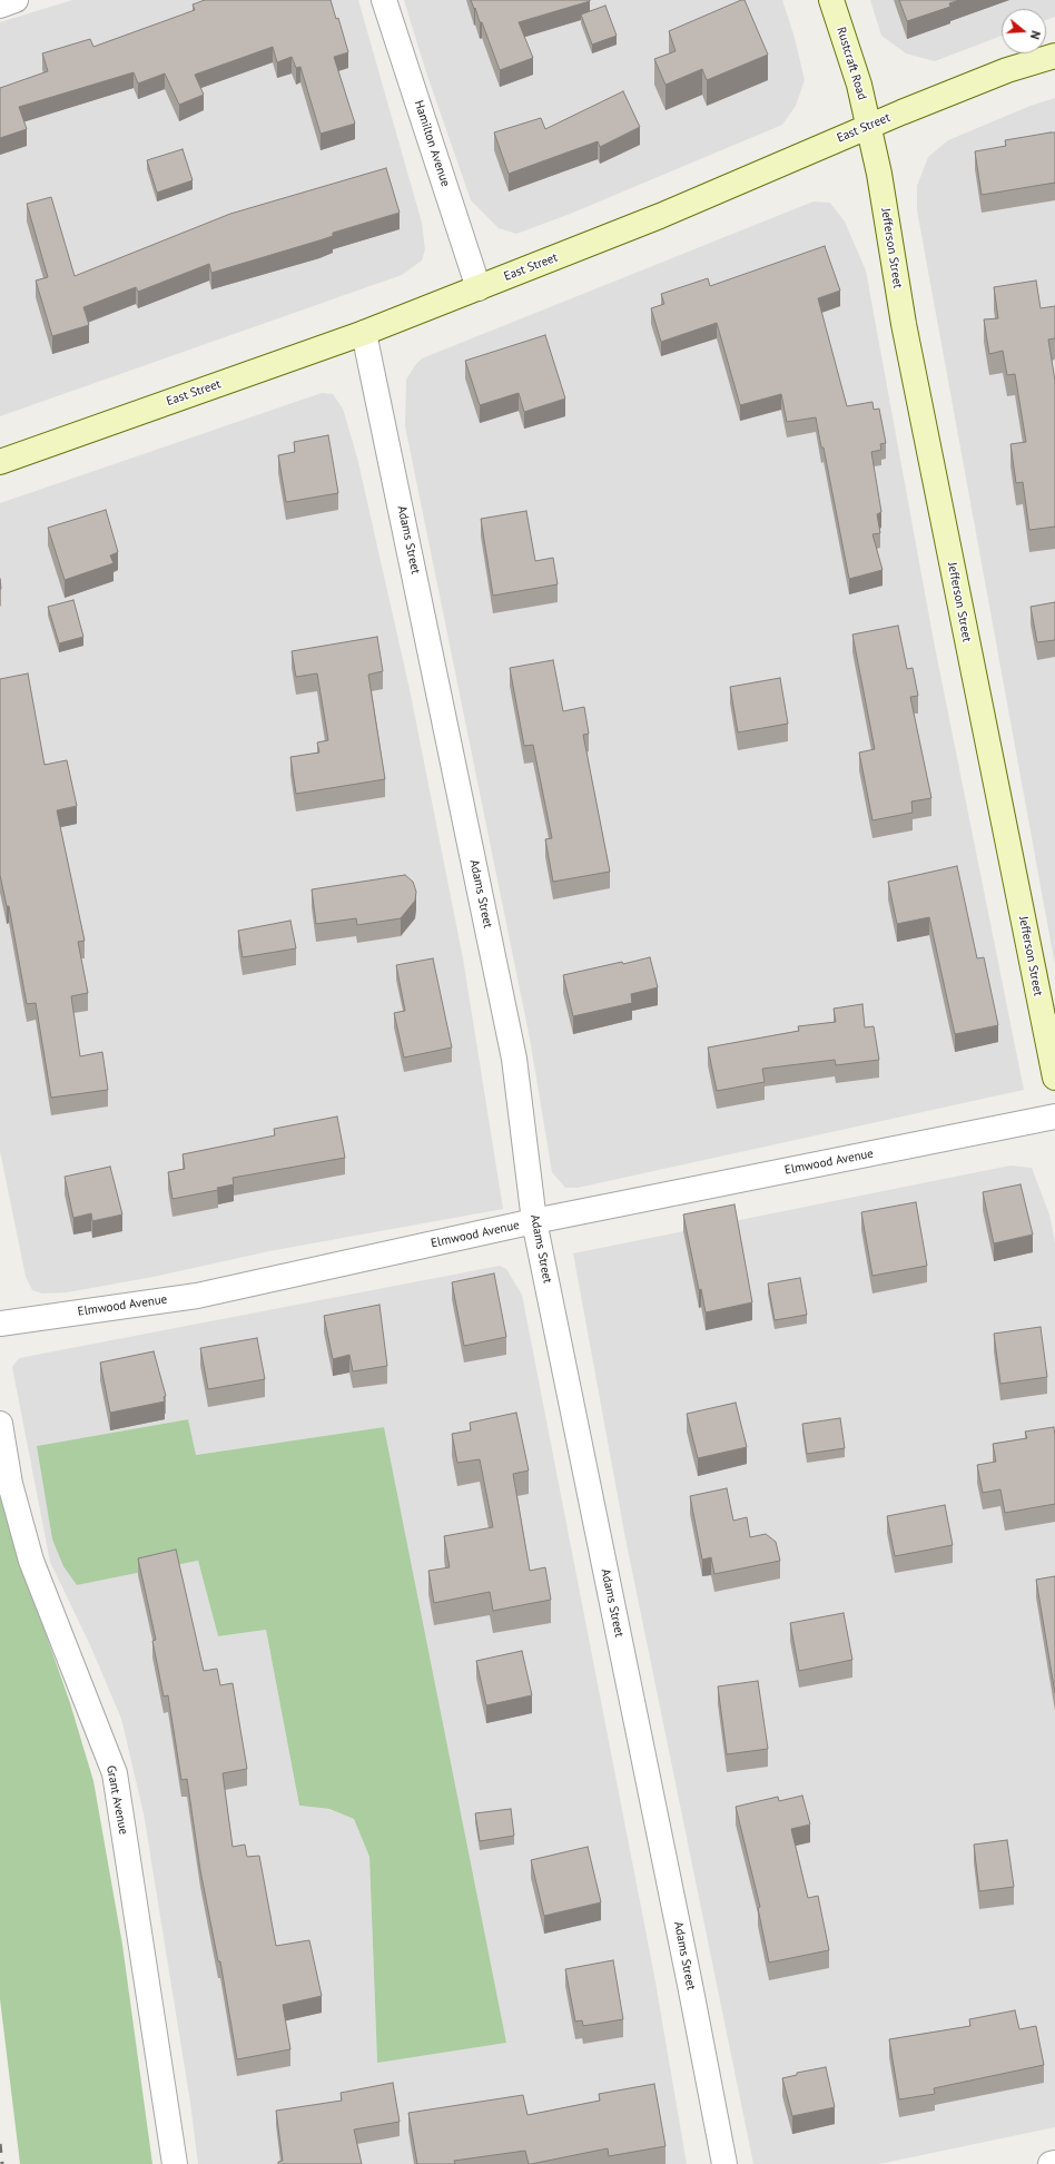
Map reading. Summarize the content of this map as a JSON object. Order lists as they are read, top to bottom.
{
  "streets": {
    "main road": ["Rustcraft Road", "East Street", "Jefferson Street"],
    "street": [
      "Hamilton Avenue",
      "Adams Street",
      "Elmwood Avenue",
      "Grant Avenue"
    ]
  },
  "crossings": [
    ["Rustcraft Road", "East Street"],
    ["Rustcraft Road", "Jefferson Street"],
    ["East Street", "Hamilton Avenue"],
    ["East Street", "Jefferson Street"],
    ["East Street", "Adams Street"],
    ["Adams Street", "Elmwood Avenue"]
  ],
  "north": "right"
}
